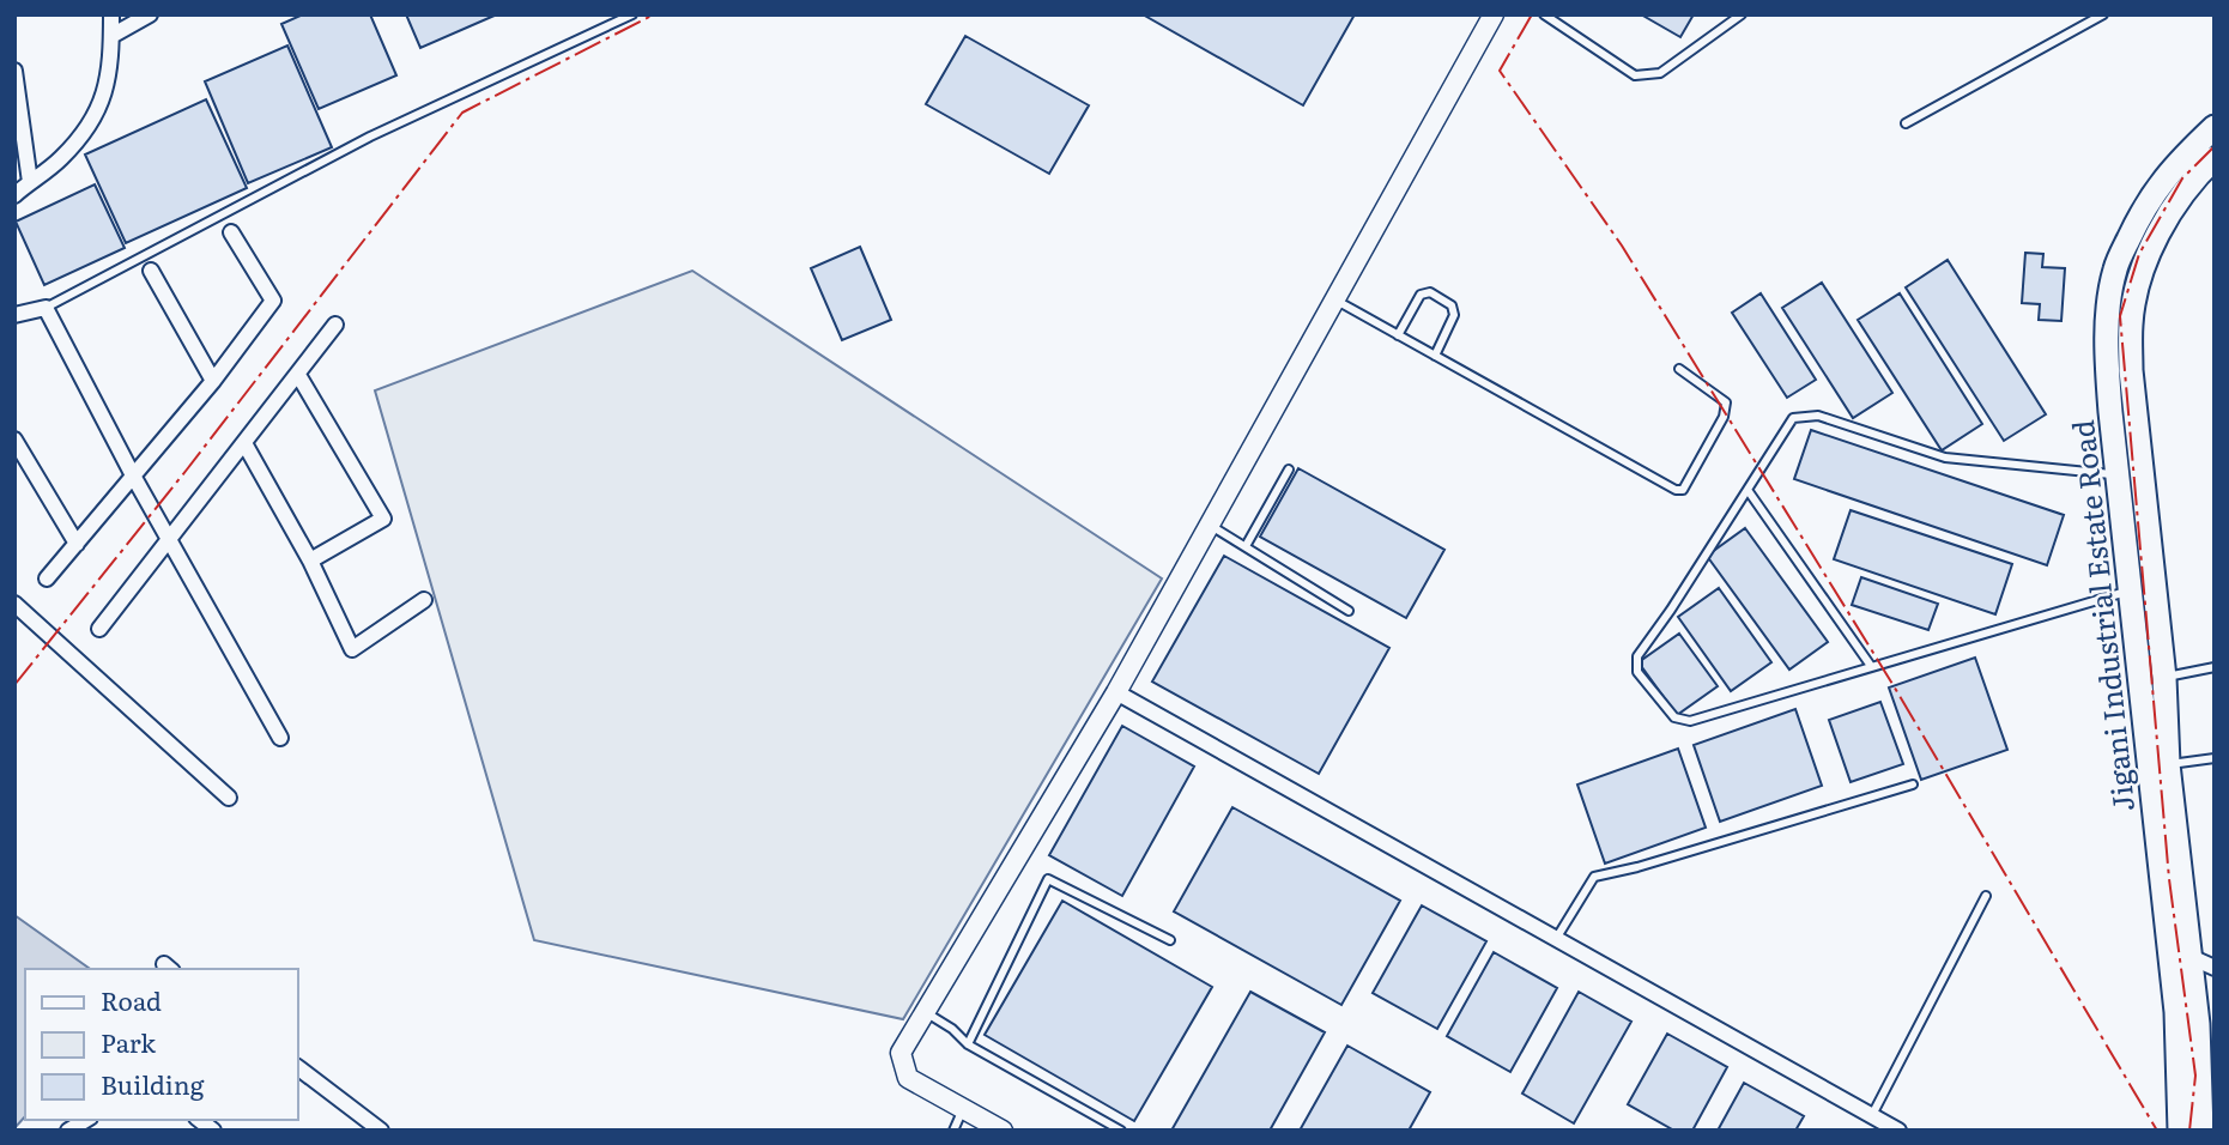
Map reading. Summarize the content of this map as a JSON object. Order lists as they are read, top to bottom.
{
  "streets": {
    "main road": ["Jigani Industrial Estate Road"]
  },
  "legend": ["Road", "Park", "Building"]
}
